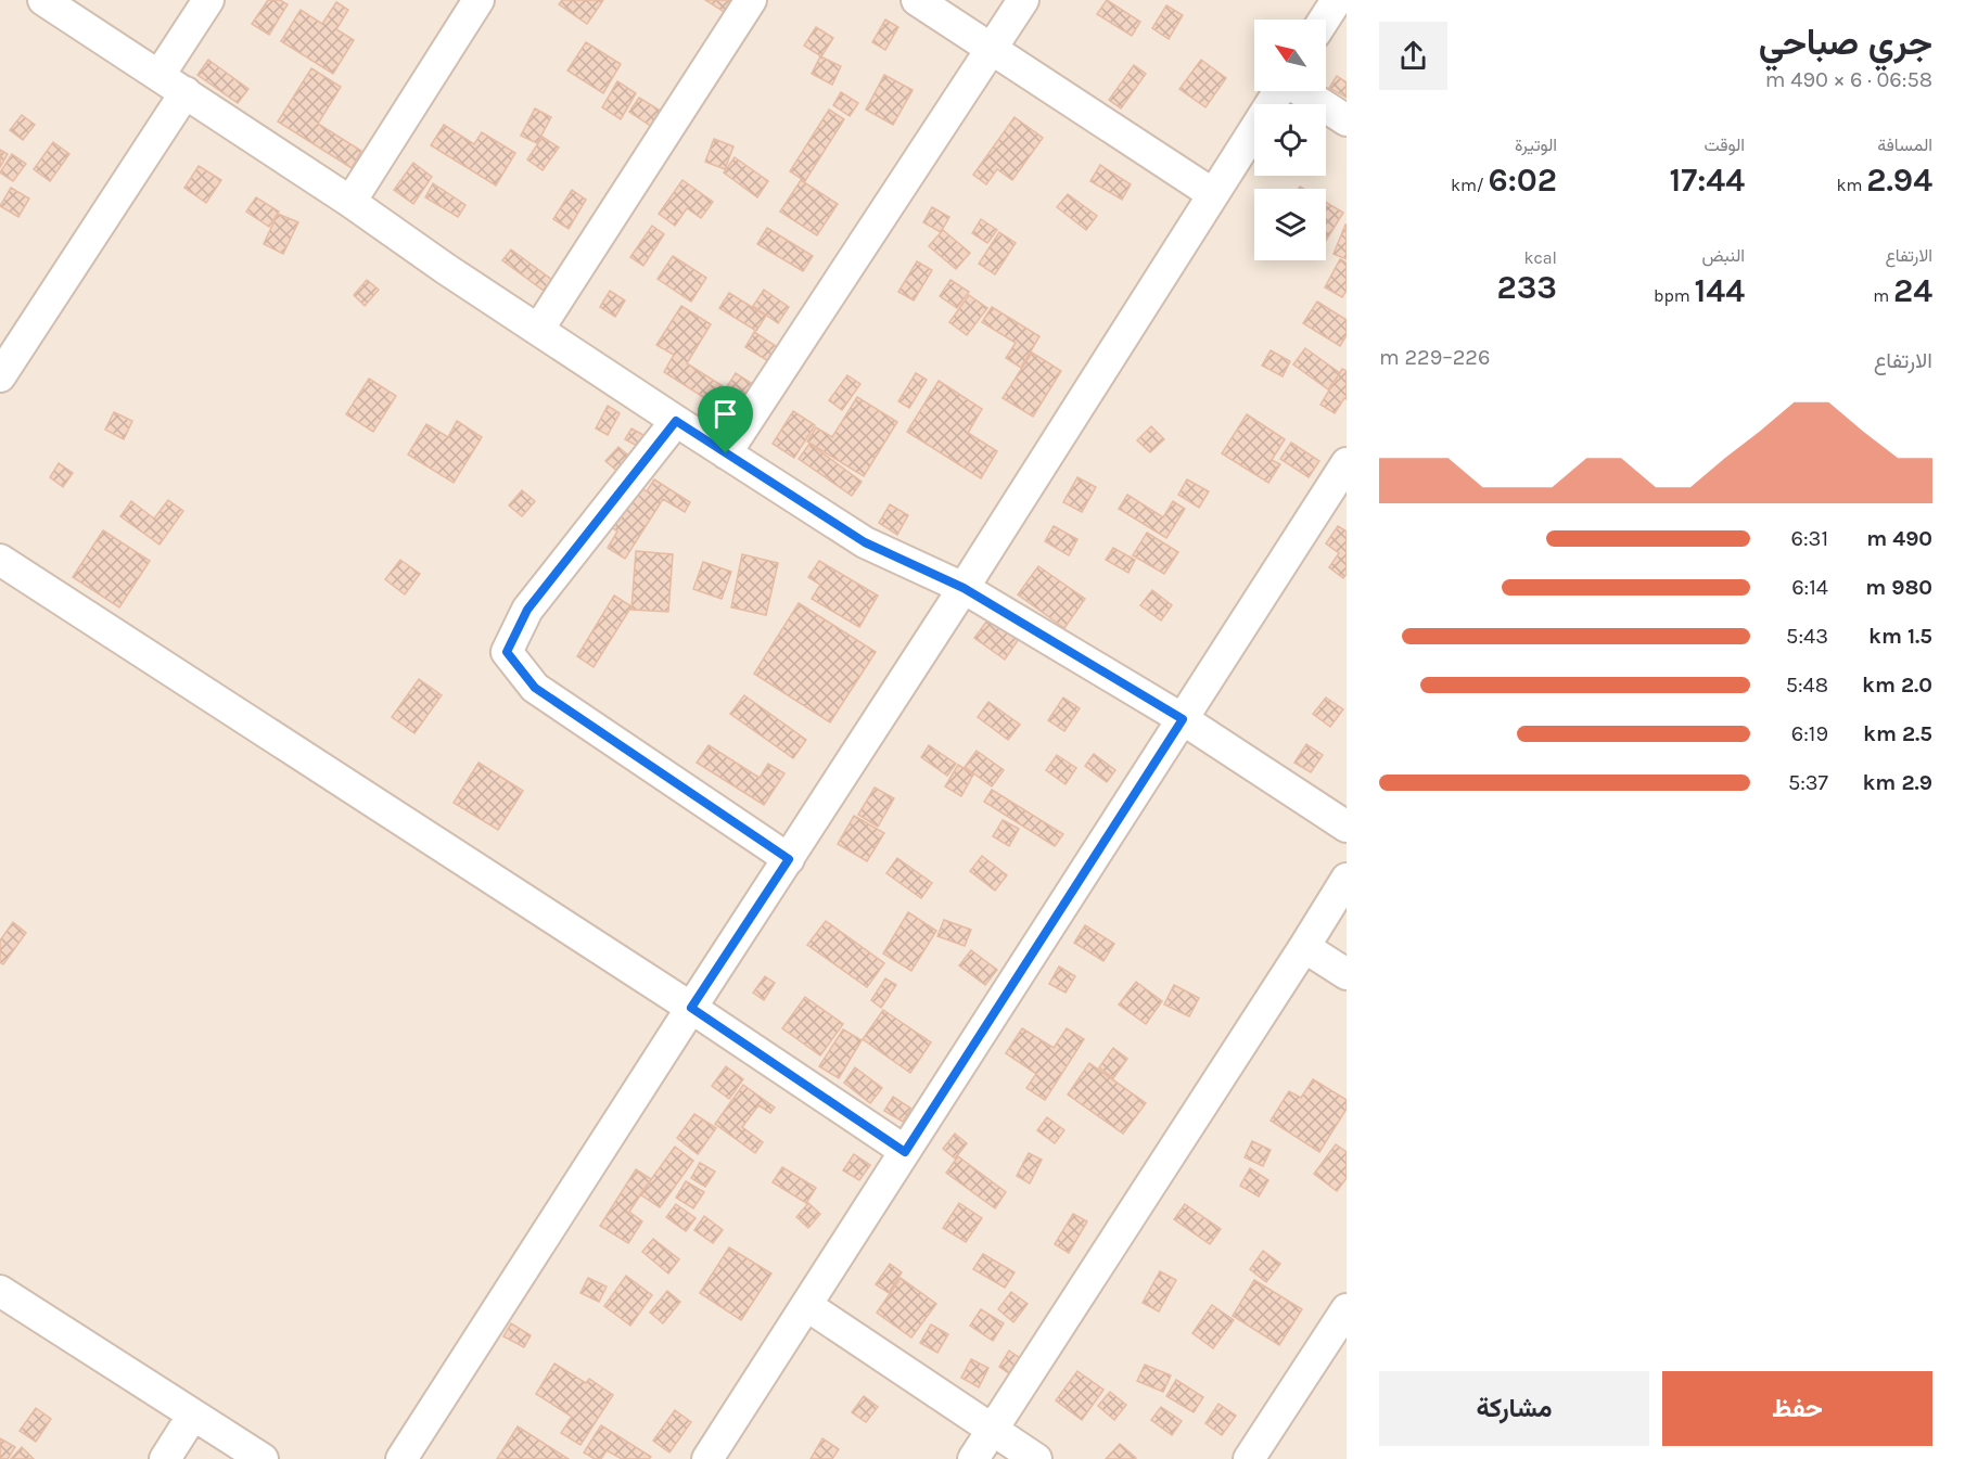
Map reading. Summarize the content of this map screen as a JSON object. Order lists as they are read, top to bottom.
{
  "north": "top left",
  "page": {
    "heading": ["جري صباحي", "06:58 · 6 × 490 m"],
    "stats": [
      ["المسافة", "2.94 km"],
      ["الوقت", "17:44"],
      ["الوتيرة", "6:02 /km"],
      ["الارتفاع", "24 m"],
      ["النبض", "144 bpm"],
      ["kcal", "233"]
    ],
    "chart": ["الارتفاع", "226–229 m"],
    "list": [
      {
        "name": "490 m",
        "note": "6:31"
      },
      {
        "name": "980 m",
        "note": "6:14"
      },
      {
        "name": "1.5 km",
        "note": "5:43"
      },
      {
        "name": "2.0 km",
        "note": "5:48"
      },
      {
        "name": "2.5 km",
        "note": "6:19"
      },
      {
        "name": "2.9 km",
        "note": "5:37"
      }
    ],
    "buttons": ["حفظ", "مشاركة"]
  }
}
